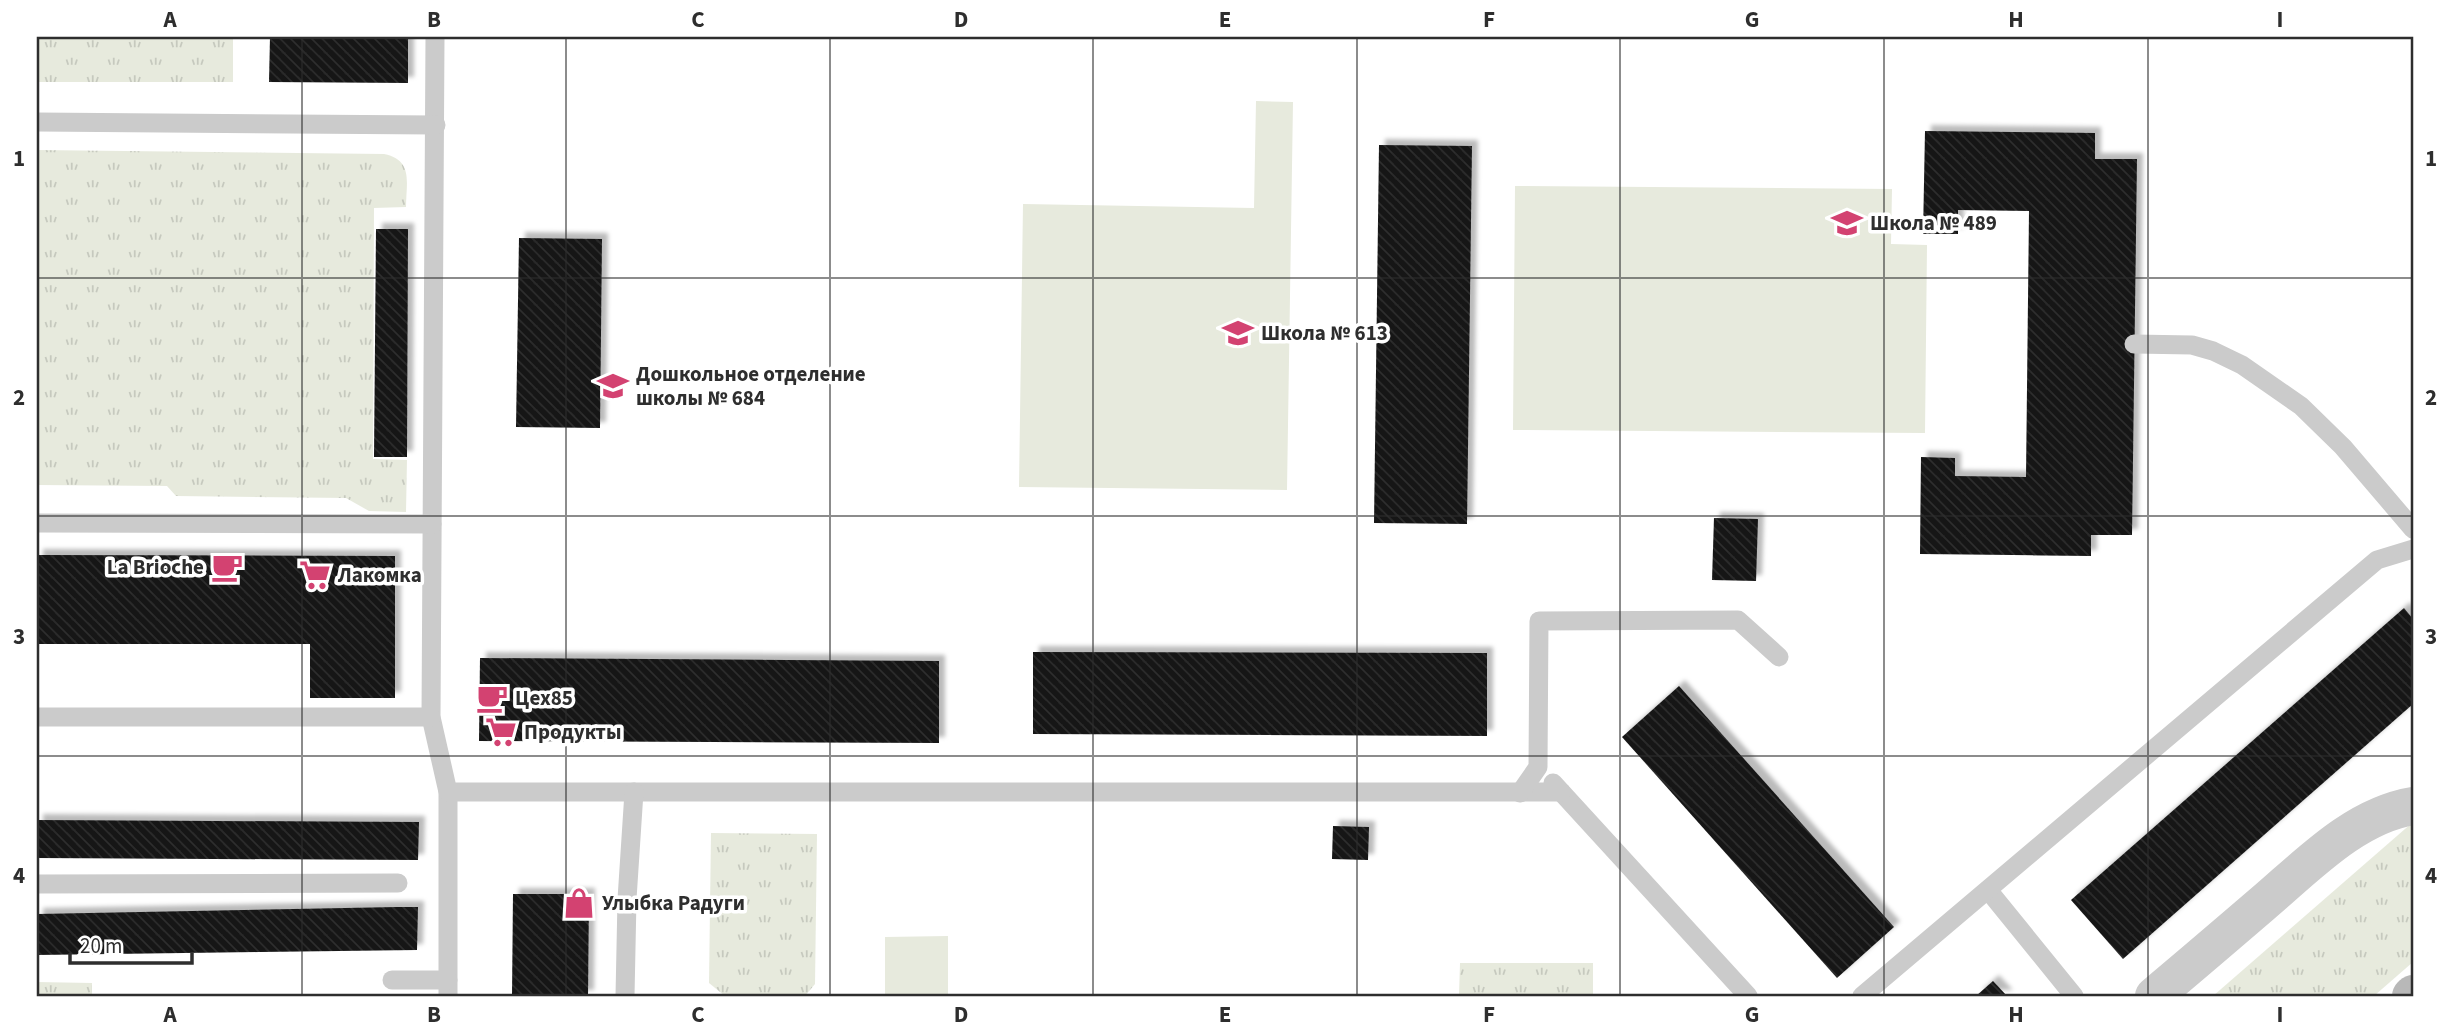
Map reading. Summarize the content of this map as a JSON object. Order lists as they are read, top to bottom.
{
  "places": {
    "school or university": ["Школа № 489", "Школа № 613", "Дошкольное отделение школы № 684"],
    "cafe": ["La Brioche", "Цех85"],
    "supermarket": ["Лакомка", "Продукты"],
    "shop": ["Улыбка Радуги"]
  },
  "scale_bar": "20 m",
  "grid": {
    "columns": [
      "A",
      "B",
      "C",
      "D",
      "E",
      "F",
      "G",
      "H",
      "I"
    ],
    "rows": [
      "1",
      "2",
      "3",
      "4"
    ]
  }
}
